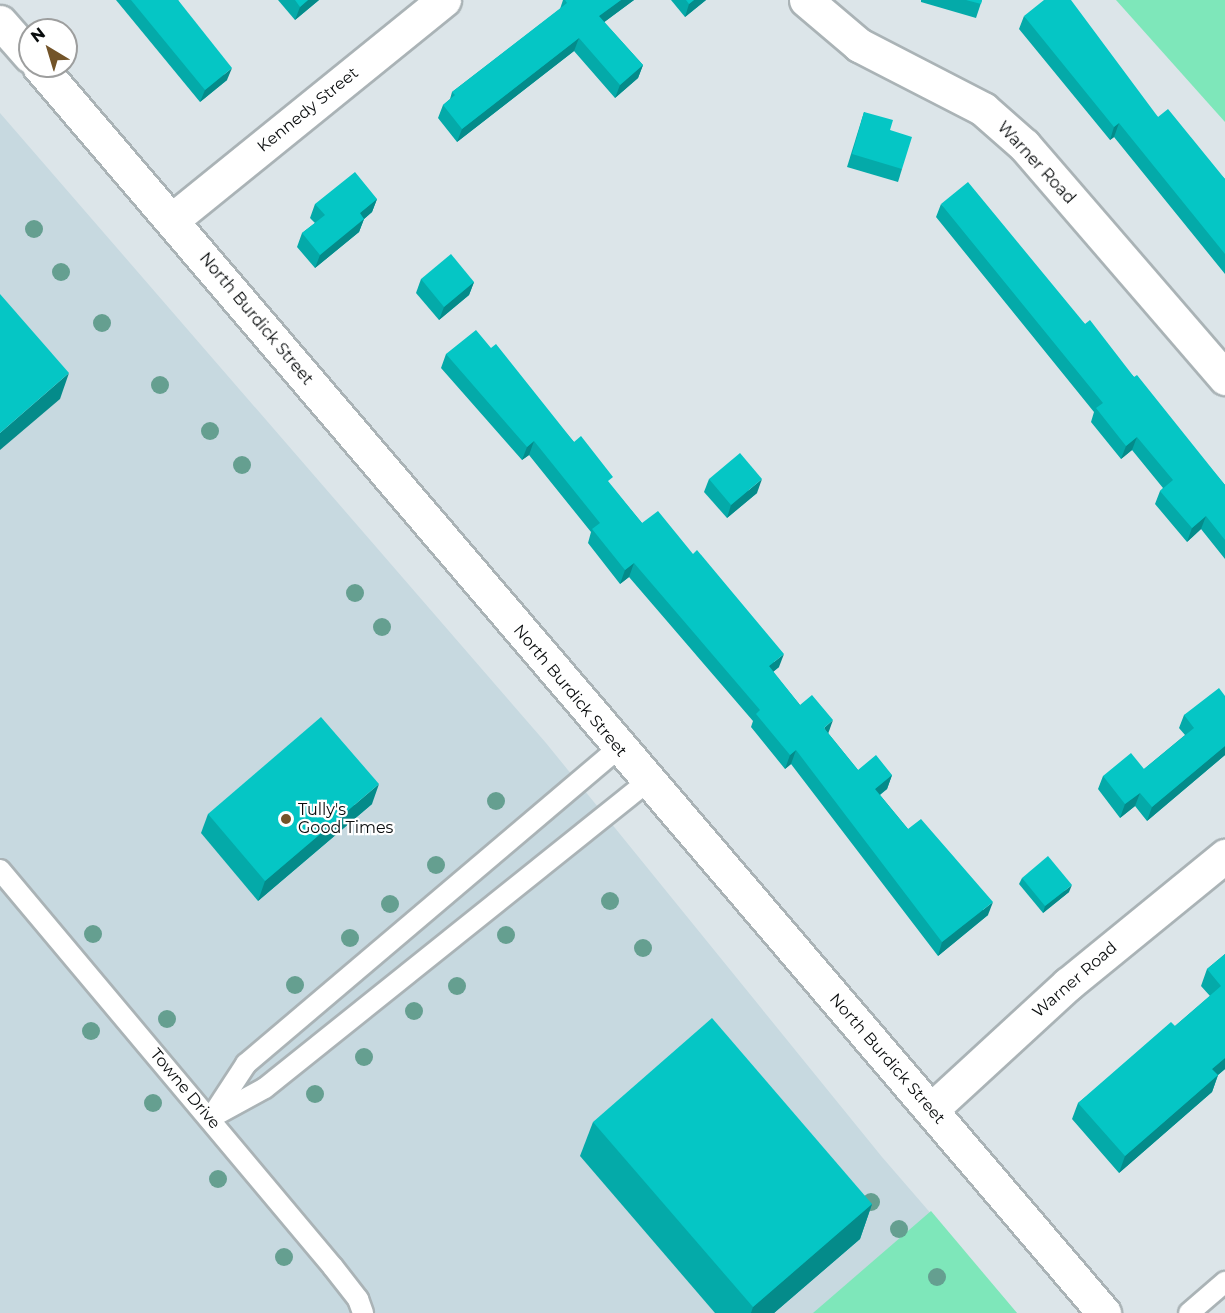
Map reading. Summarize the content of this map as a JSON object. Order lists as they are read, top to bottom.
{
  "streets": {
    "street": ["Kennedy Street", "Warner Road", "North Burdick Street"],
    "lane": ["Towne Drive"]
  },
  "crossings": [
    ["Kennedy Street", "North Burdick Street"],
    ["Warner Road", "North Burdick Street"]
  ],
  "places": ["Tully's Good Times"],
  "north": "top left"
}
